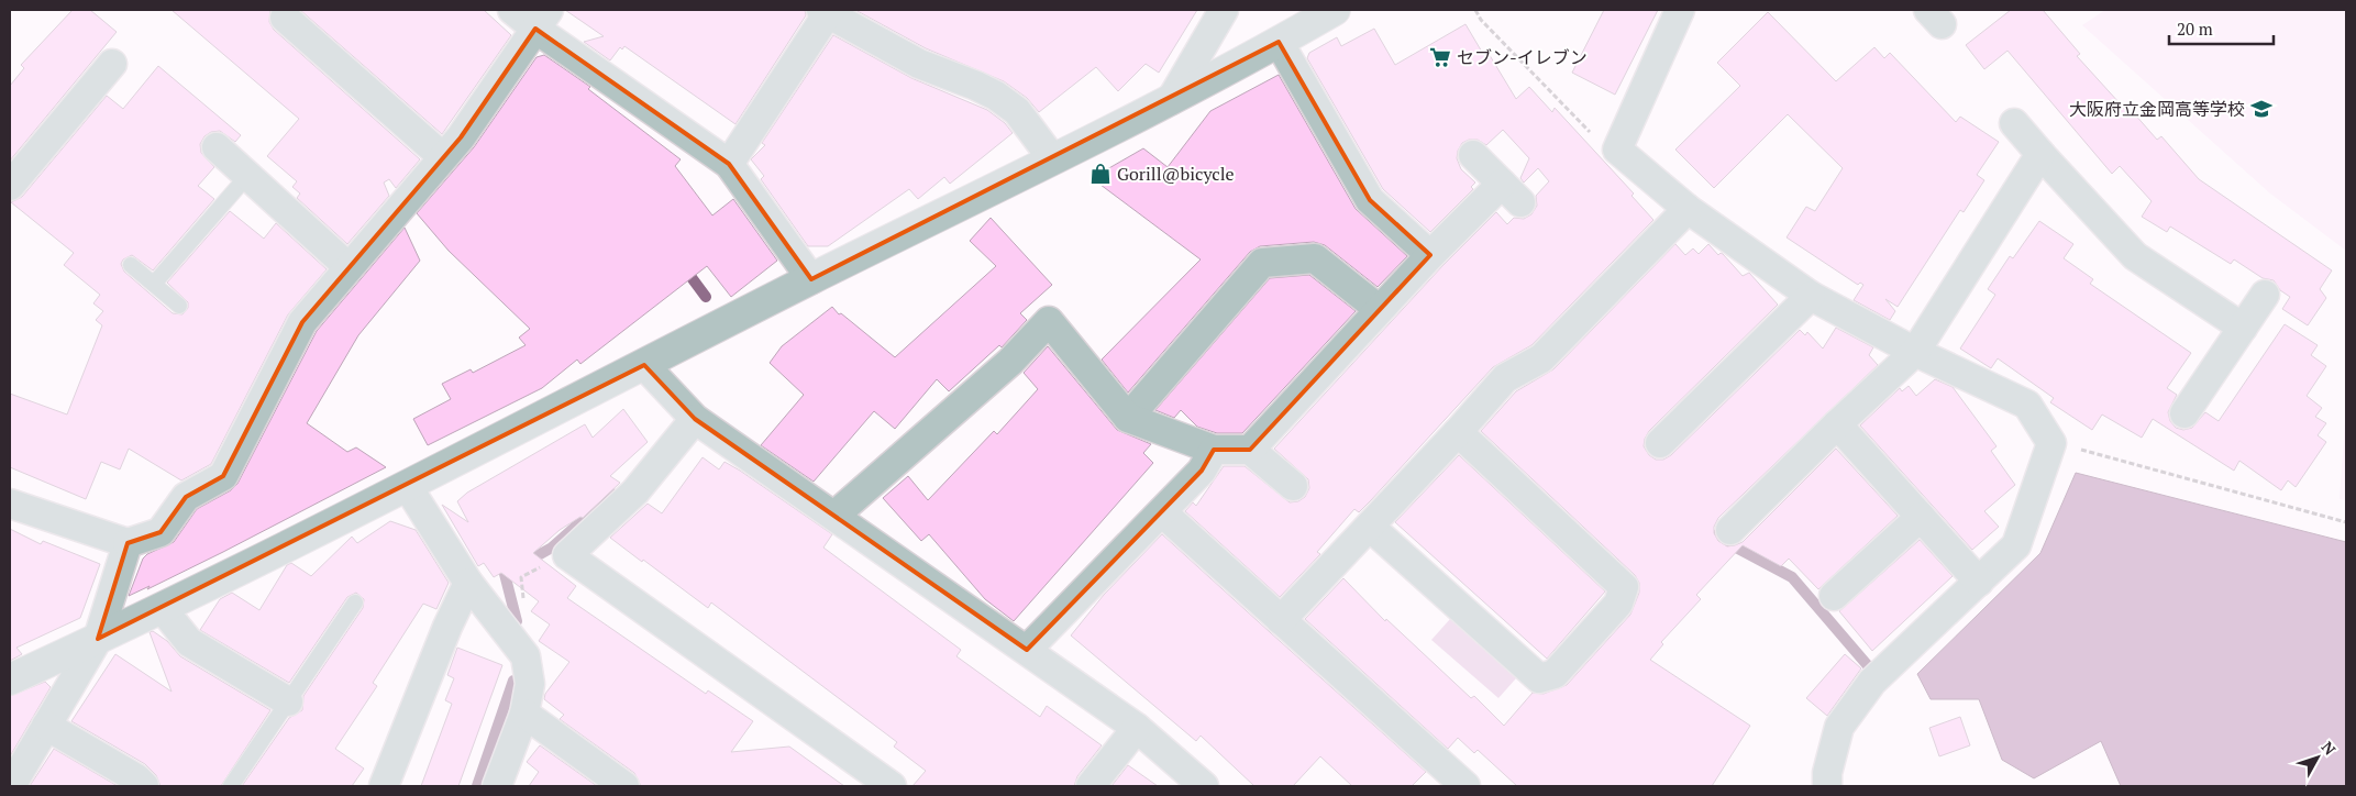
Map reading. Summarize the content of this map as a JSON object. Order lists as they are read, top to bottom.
{
  "places": {
    "supermarket": ["セブン-イレブン"],
    "school or university": ["大阪府立金岡高等学校"],
    "shop": ["Gorill@bicycle"]
  },
  "scale_bar": "20 m",
  "north": "top right"
}
